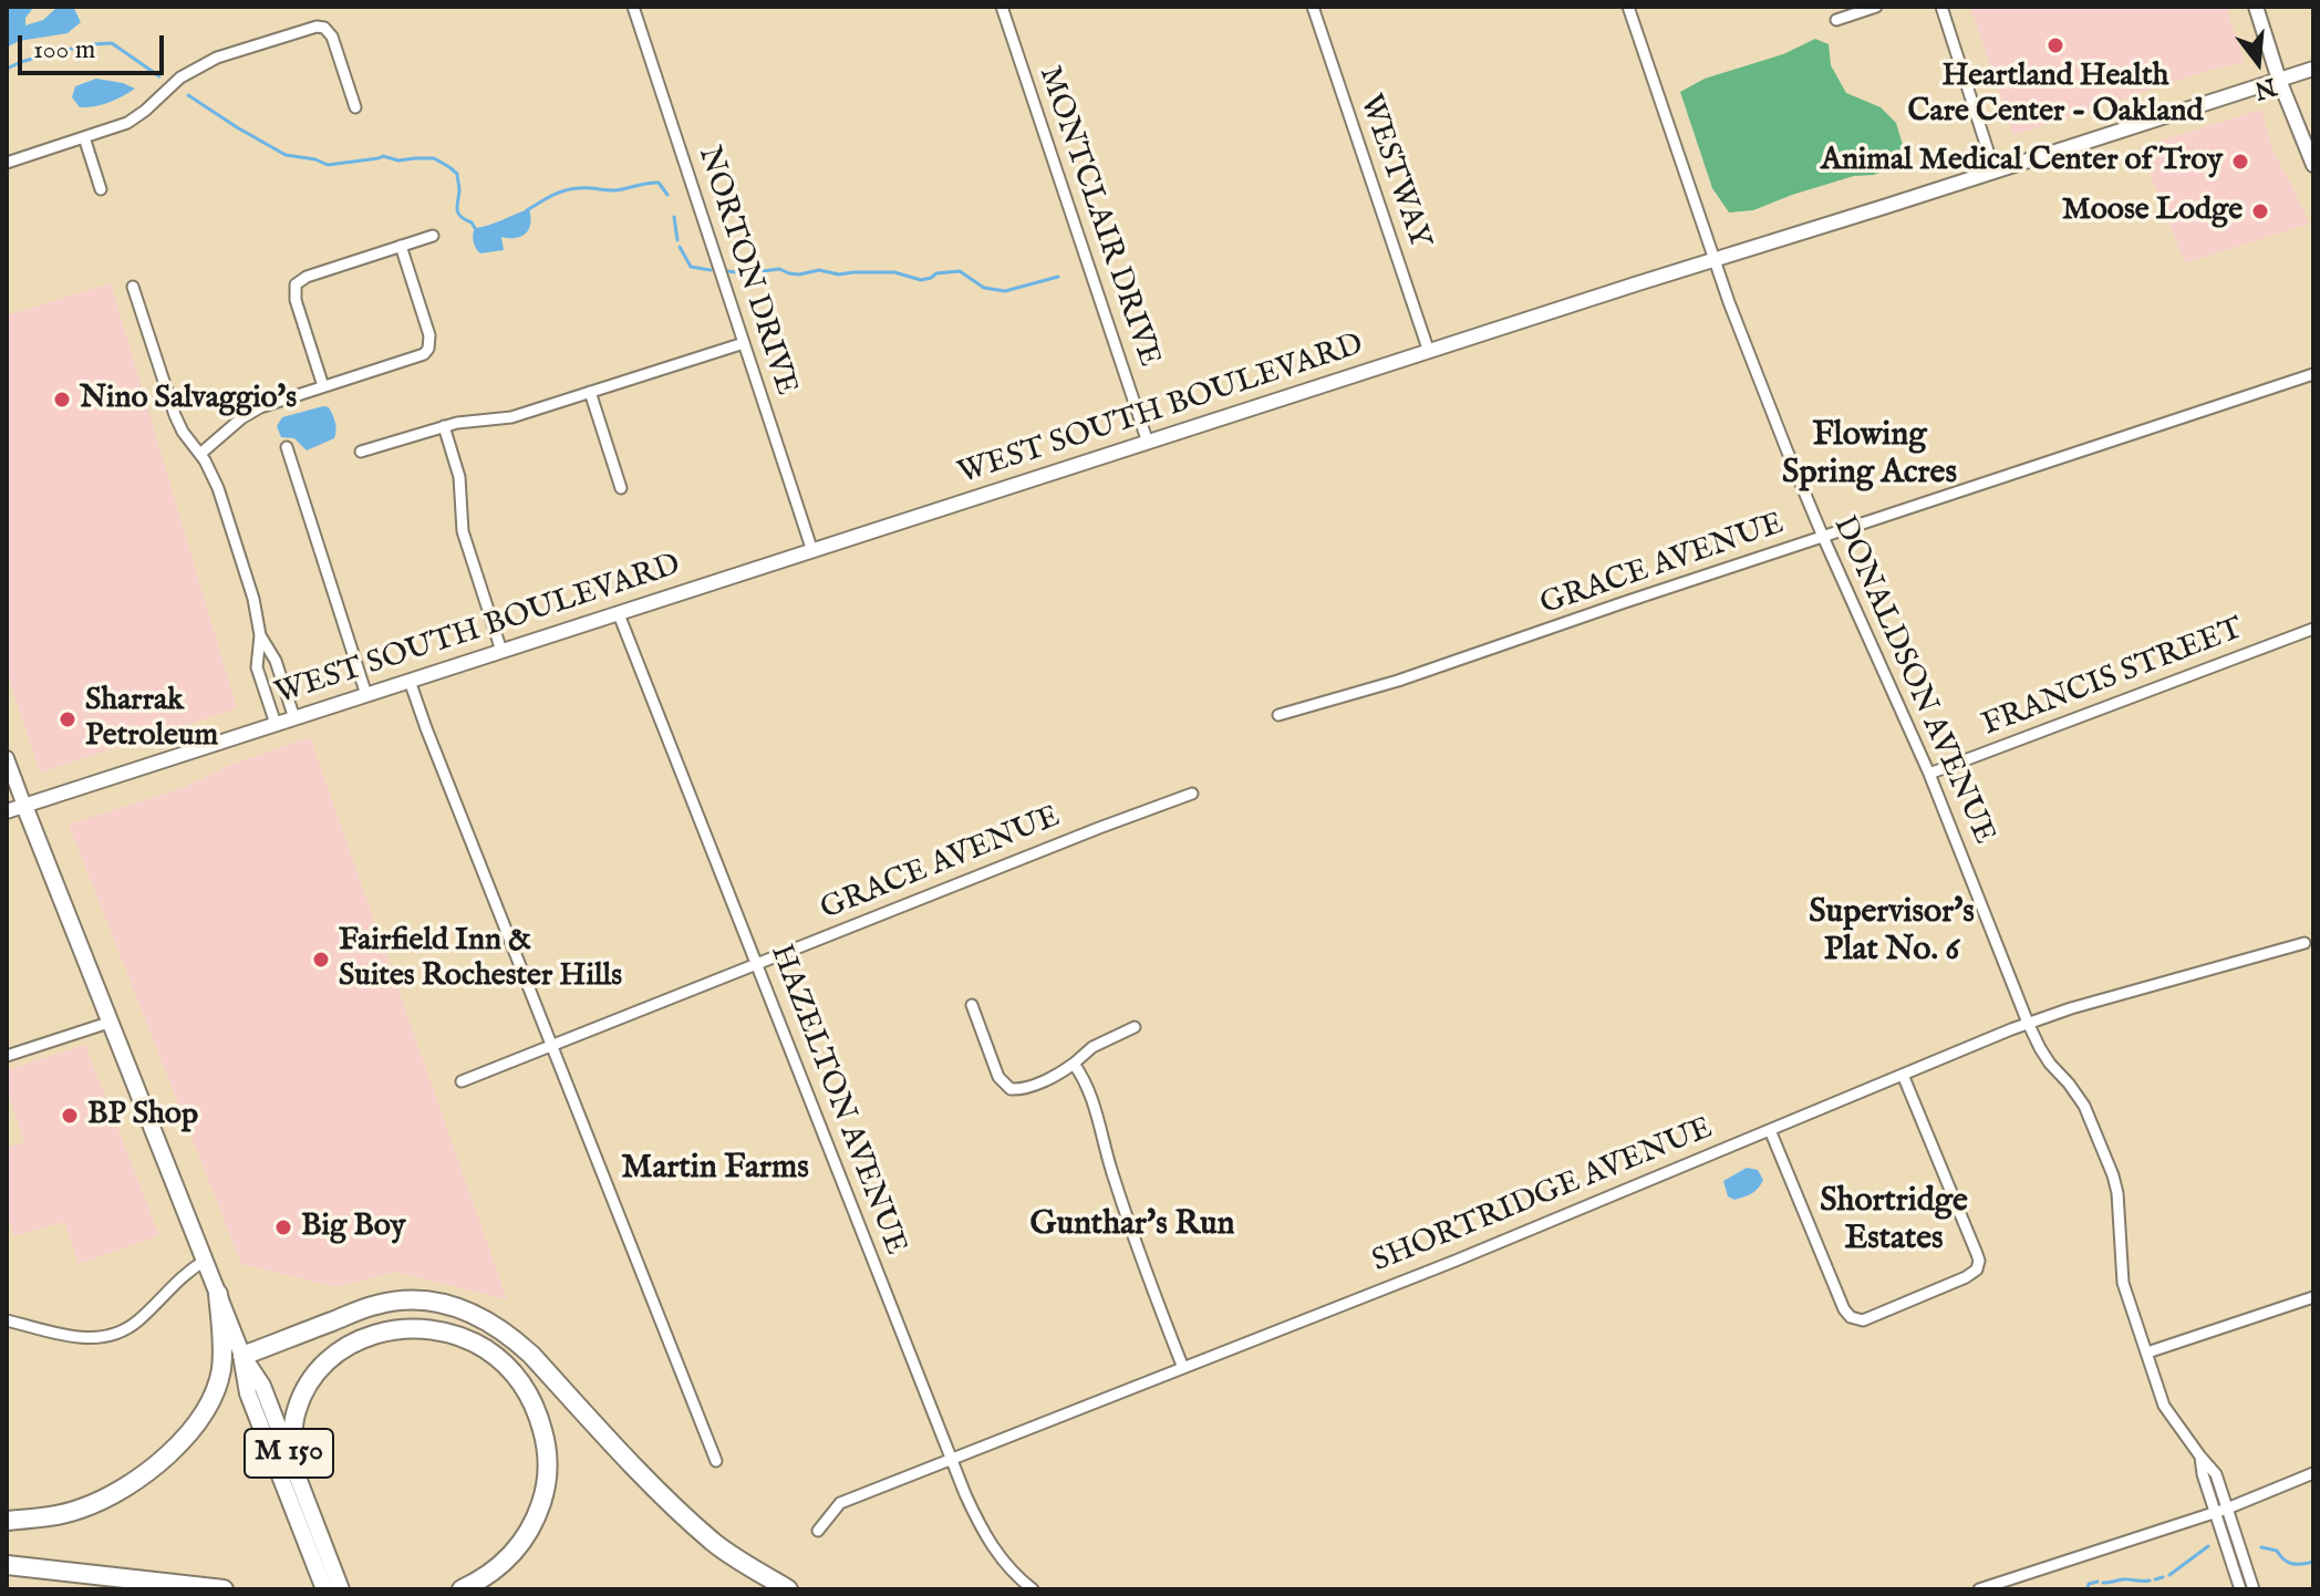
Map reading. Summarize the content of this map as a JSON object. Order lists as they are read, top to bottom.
{
  "streets": {
    "main road": ["M 150"],
    "street": [
      "WESTWAY",
      "MONTCLAIR DRIVE",
      "NORTON DRIVE",
      "WEST SOUTH BOULEVARD",
      "GRACE AVENUE",
      "FRANCIS STREET",
      "DONALDSON AVENUE",
      "HAZELTON AVENUE",
      "SHORTRIDGE AVENUE"
    ]
  },
  "crossings": [
    ["WESTWAY", "WEST SOUTH BOULEVARD"],
    ["MONTCLAIR DRIVE", "WEST SOUTH BOULEVARD"],
    ["NORTON DRIVE", "WEST SOUTH BOULEVARD"],
    ["WEST SOUTH BOULEVARD", "DONALDSON AVENUE"],
    ["WEST SOUTH BOULEVARD", "HAZELTON AVENUE"],
    ["GRACE AVENUE", "DONALDSON AVENUE"],
    ["GRACE AVENUE", "HAZELTON AVENUE"],
    ["FRANCIS STREET", "DONALDSON AVENUE"],
    ["DONALDSON AVENUE", "SHORTRIDGE AVENUE"],
    ["HAZELTON AVENUE", "SHORTRIDGE AVENUE"]
  ],
  "districts": [
    "Flowing Spring Acres",
    "Supervisor's Plat No. 6",
    "Martin Farms",
    "Shortridge Estates",
    "Gunthar's Run"
  ],
  "places": [
    "Heartland Health Care Center - Oakland",
    "Animal Medical Center of Troy",
    "Moose Lodge",
    "Nino Salvaggio's",
    "Sharrak Petroleum",
    "Fairfield Inn & Suites Rochester Hills",
    "BP Shop",
    "Big Boy"
  ],
  "scale_bar": "100 m",
  "north": "bottom"
}
